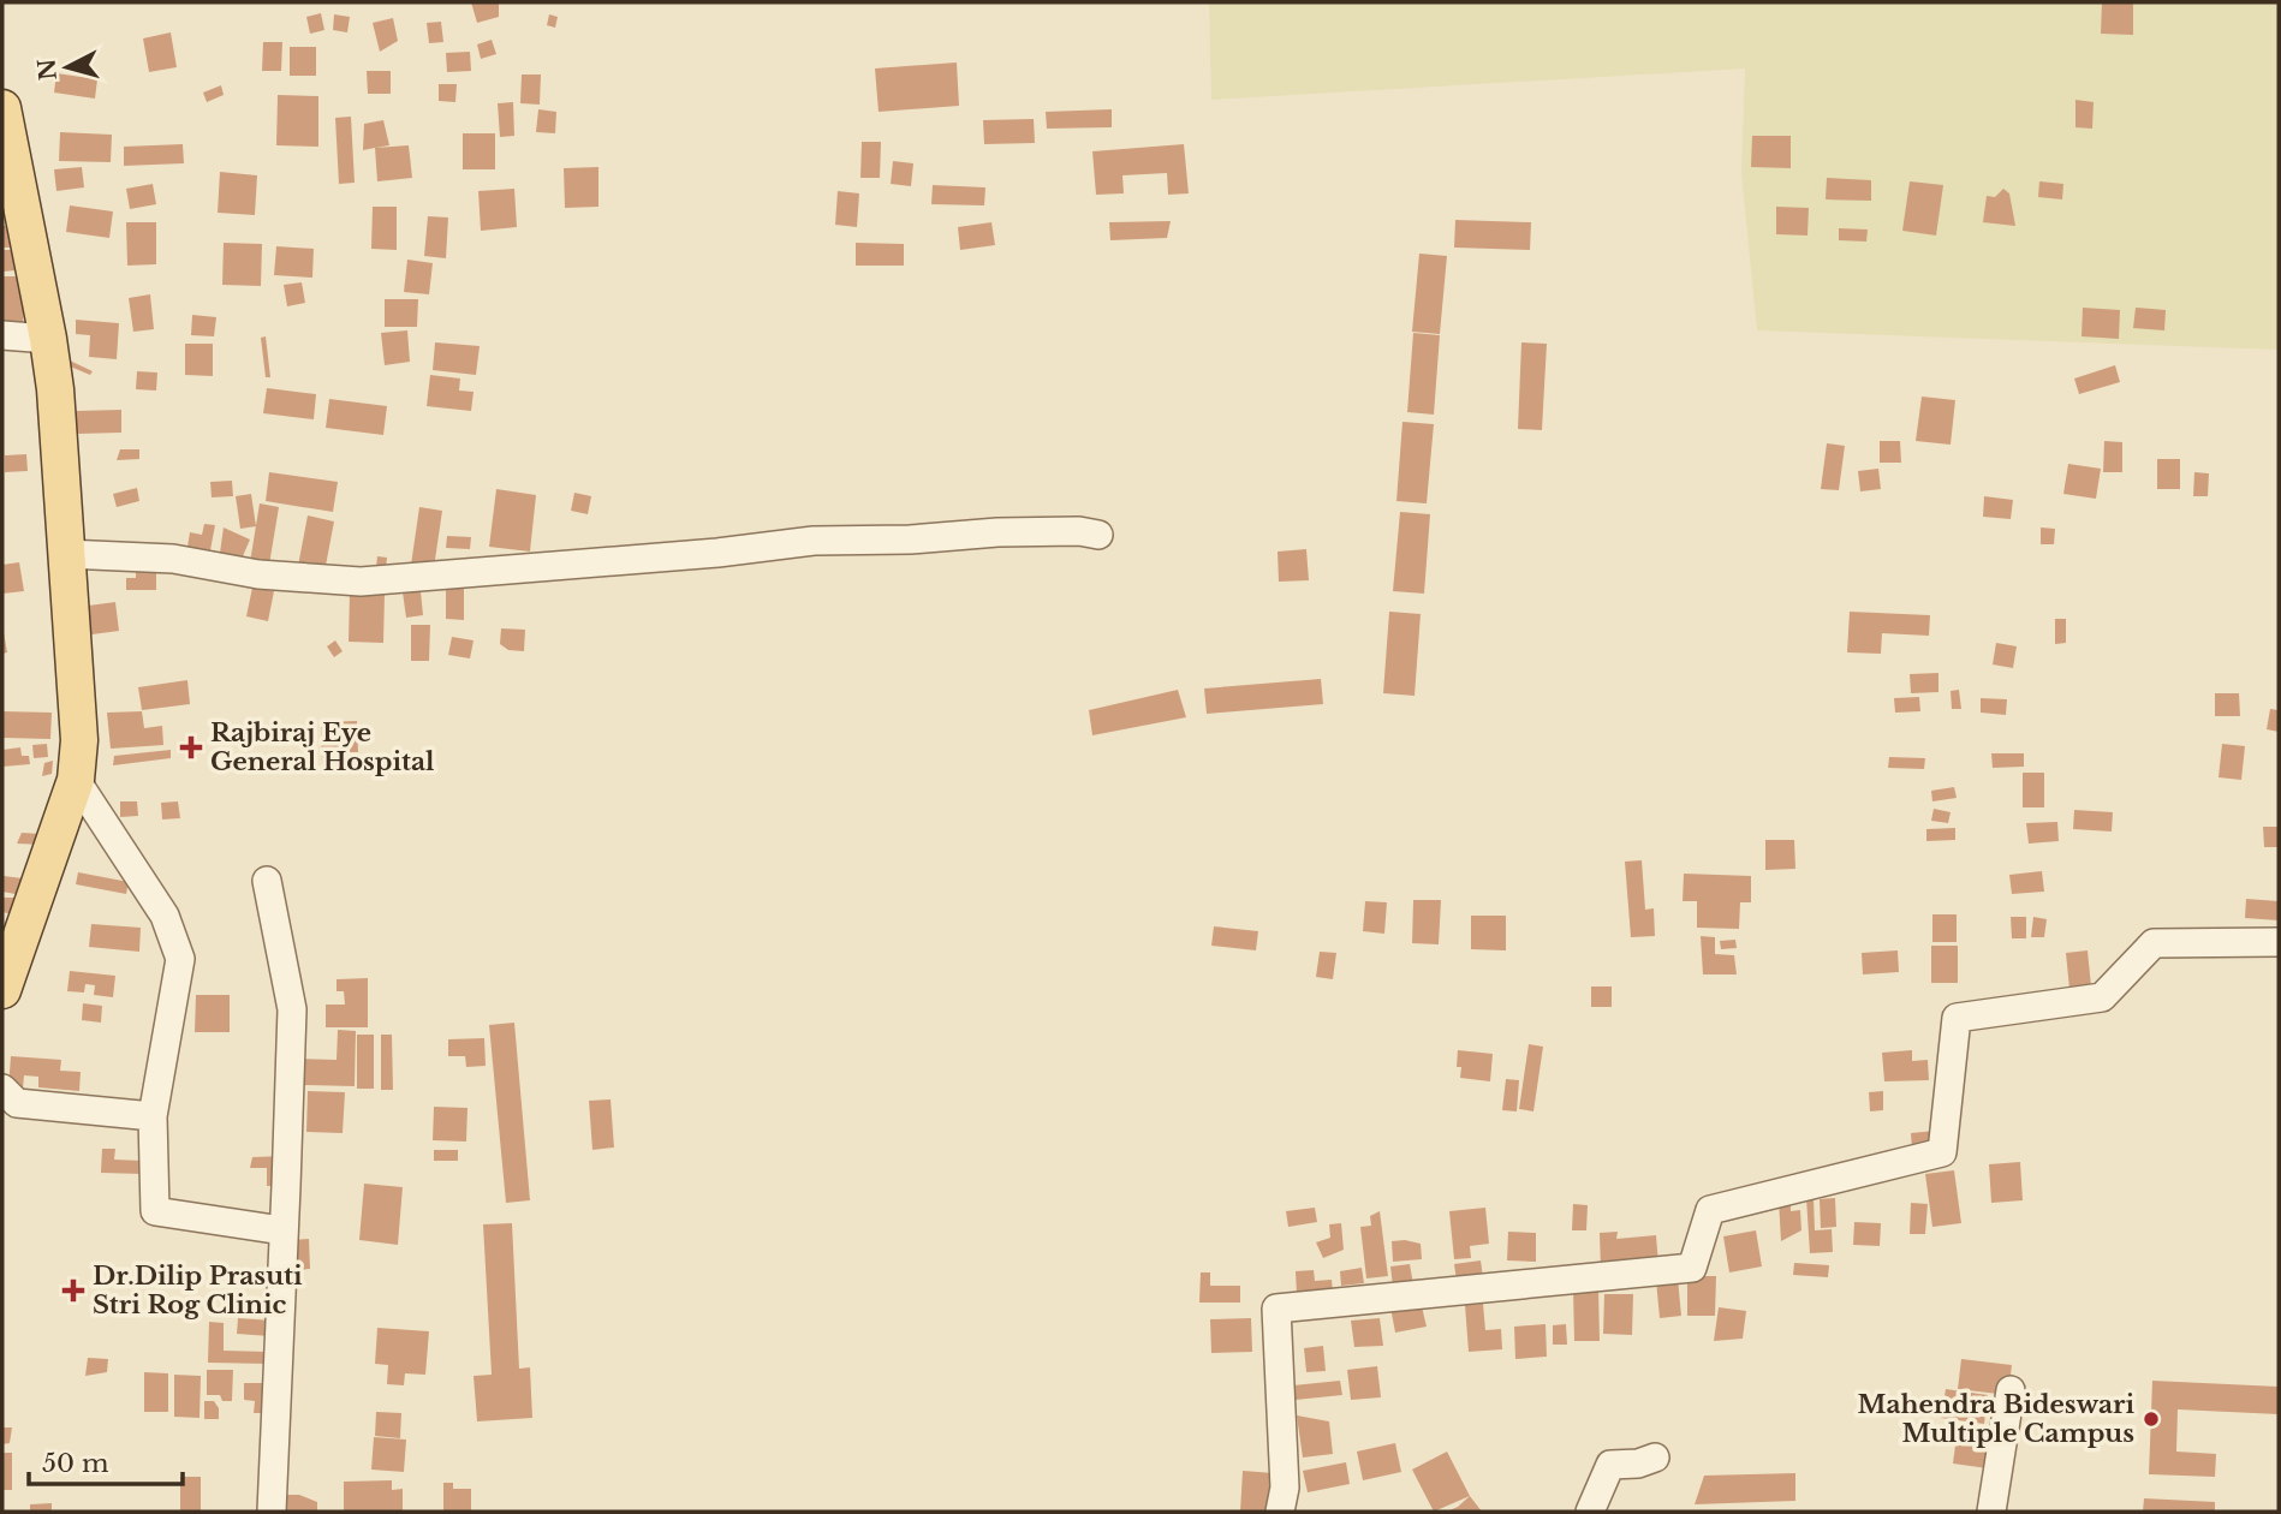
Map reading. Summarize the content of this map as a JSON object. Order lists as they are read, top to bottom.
{
  "places": {
    "health": ["Rajbiraj Eye General Hospital", "Dr.Dilip Prasuti Stri Rog Clinic"],
    "other": ["Mahendra Bideswari Multiple Campus"]
  },
  "scale_bar": "50 m",
  "north": "left"
}
